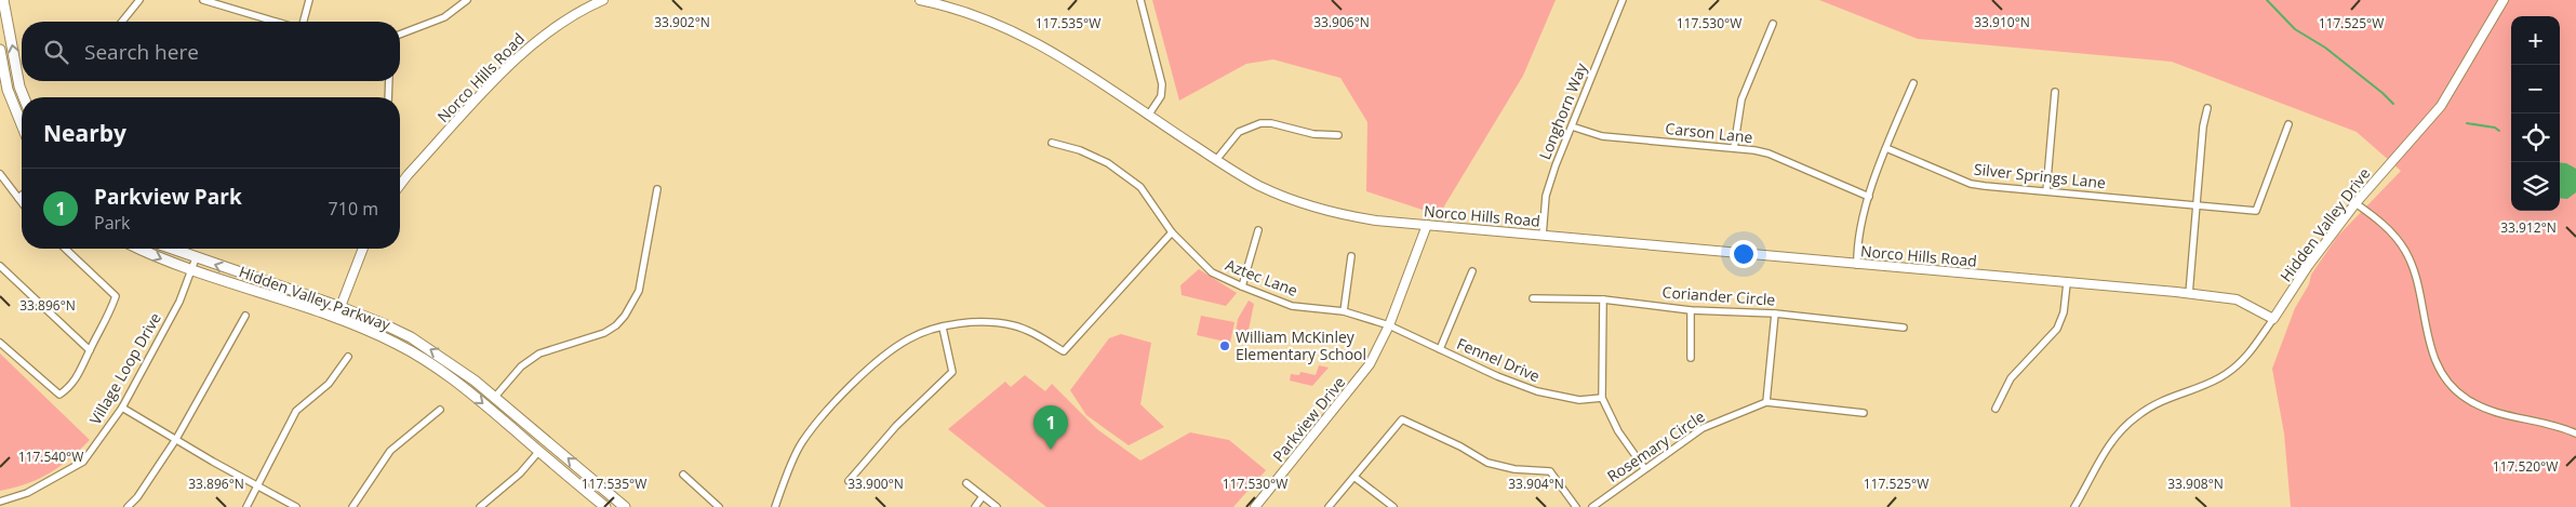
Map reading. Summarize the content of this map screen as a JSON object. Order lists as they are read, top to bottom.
{
  "streets": {
    "main road": ["Hidden Valley Parkway"],
    "street": [
      "Norco Hills Road",
      "Longhorn Way",
      "Carson Lane",
      "Silver Springs Lane",
      "Hidden Valley Drive",
      "Aztec Lane",
      "Coriander Circle",
      "Fennel Drive",
      "Village Loop Drive",
      "Parkview Drive",
      "Rosemary Circle"
    ]
  },
  "crossings": [
    ["Norco Hills Road", "Longhorn Way"],
    ["Norco Hills Road", "Parkview Drive"],
    ["Longhorn Way", "Carson Lane"],
    ["Aztec Lane", "Fennel Drive"],
    ["Aztec Lane", "Parkview Drive"],
    ["Hidden Valley Parkway", "Village Loop Drive"],
    ["Fennel Drive", "Parkview Drive"]
  ],
  "places": ["William McKinley Elementary School"],
  "page": {
    "map_buttons": ["+", "−"],
    "search": "Search here",
    "heading": "Nearby",
    "list": [
      {
        "mark": "1",
        "name": "Parkview Park",
        "note": "Park",
        "value": "710 m"
      }
    ],
    "pins": "1"
  },
  "coordinates": [
    "33.902°N",
    "33.906°N",
    "33.910°N",
    "117.535°W",
    "117.525°W",
    "117.530°W",
    "33.912°N",
    "33.896°N",
    "117.540°W",
    "117.520°W",
    "33.900°N",
    "33.904°N",
    "33.908°N"
  ]
}
